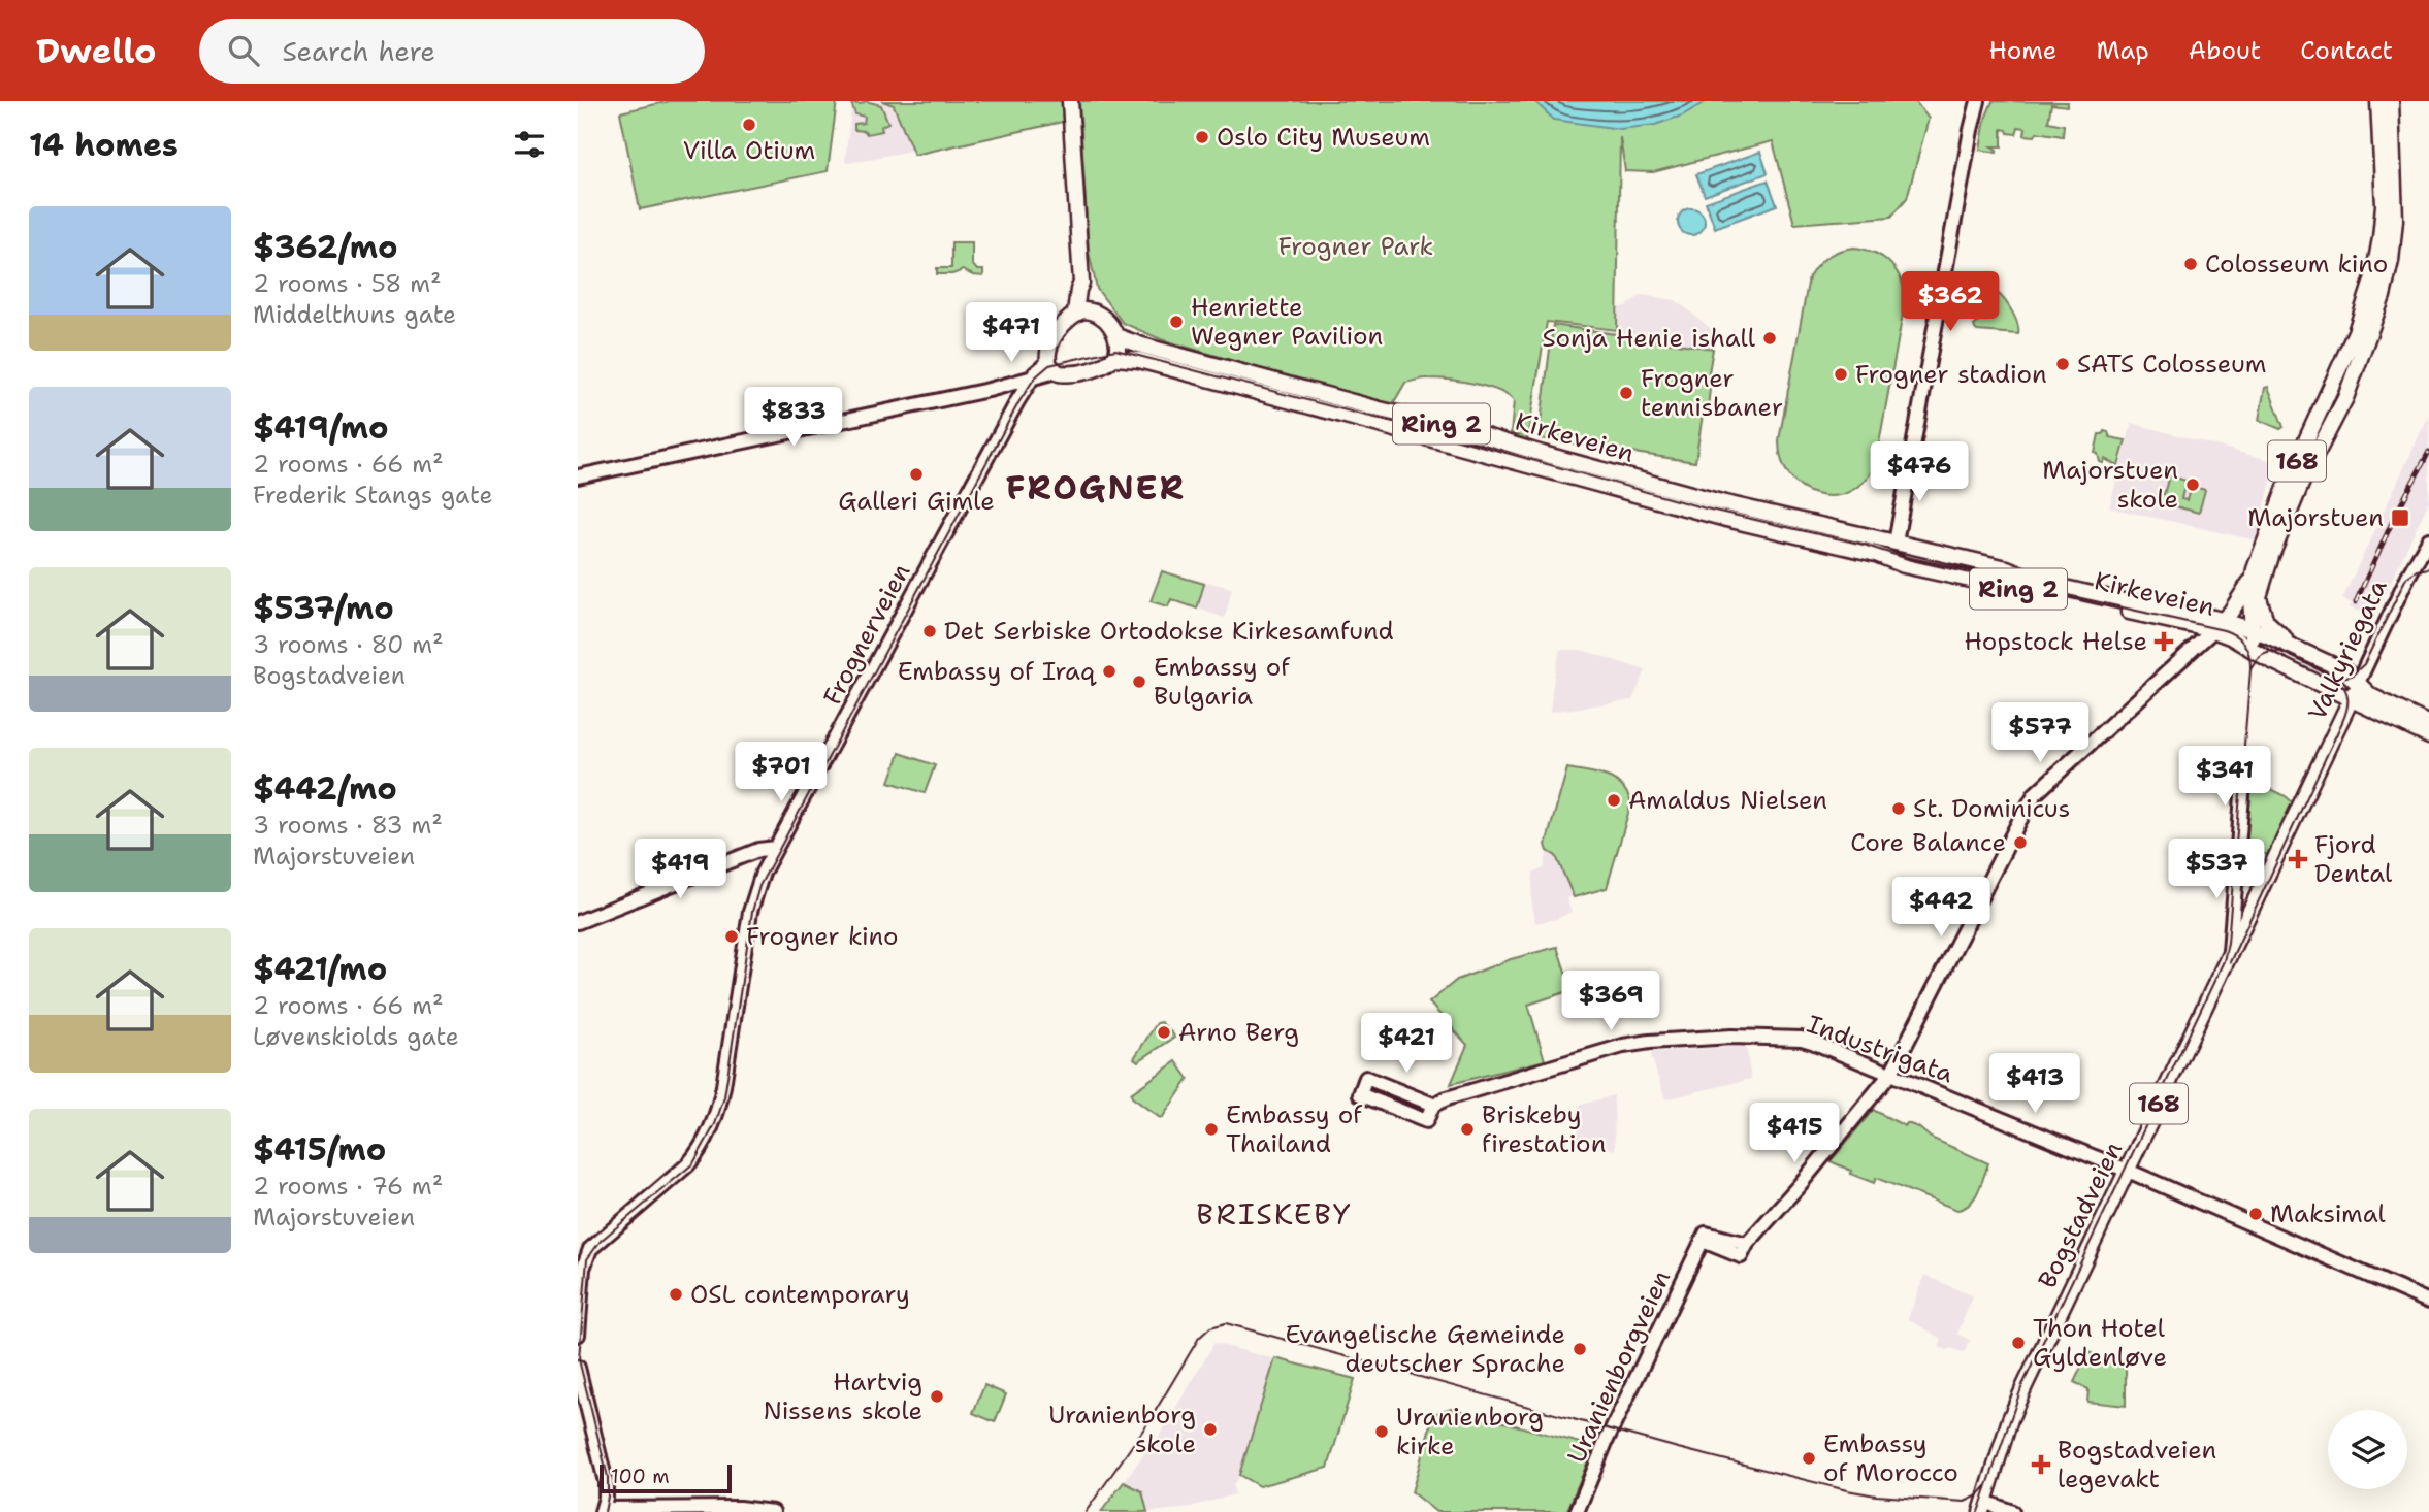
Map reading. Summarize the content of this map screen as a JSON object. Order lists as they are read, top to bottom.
{
  "streets": {
    "main road": [
      "Ring 2",
      "Kirkeveien",
      "168",
      "Valkyriegata",
      "Bogstadveien"
    ],
    "street": ["Frognerveien", "Industrigata", "Uranienborgveien"]
  },
  "crossings": [
    ["Ring 2", "Kirkeveien"],
    ["Ring 2", "168"],
    ["Ring 2", "Valkyriegata"],
    ["Kirkeveien", "168"],
    ["Kirkeveien", "Valkyriegata"],
    ["Valkyriegata", "Bogstadveien"],
    ["Industrigata", "Bogstadveien"],
    ["Industrigata", "Uranienborgveien"]
  ],
  "districts": ["FROGNER", "BRISKEBY"],
  "parks": ["Frogner Park"],
  "places": {
    "other": [
      "Villa Otium",
      "Oslo City Museum",
      "Colosseum kino",
      "Henriette Wegner Pavilion",
      "Sonja Henie ishall",
      "SATS Colosseum",
      "Frogner stadion",
      "Frogner tennisbaner",
      "Galleri Gimle",
      "Majorstuen skole",
      "Det Serbiske Ortodokse Kirkesamfund",
      "Embassy of Iraq",
      "Embassy of Bulgaria",
      "Amaldus Nielsen",
      "St. Dominicus",
      "Core Balance",
      "Frogner kino",
      "Arno Berg",
      "Embassy of Thailand",
      "Briskeby firestation",
      "Maksimal",
      "OSL contemporary",
      "Thon Hotel Gyldenløve",
      "Evangelische Gemeinde deutscher Sprache",
      "Hartvig Nissens skole",
      "Uranienborg skole",
      "Uranienborg kirke",
      "Embassy of Morocco"
    ],
    "transit": ["Majorstuen"],
    "health": ["Hopstock Helse", "Fjord Dental", "Bogstadveien legevakt"]
  },
  "scale_bar": "100 m",
  "page": {
    "header": "Dwello",
    "search": "Search here",
    "nav": [
      "Home",
      "Map",
      "About",
      "Contact"
    ],
    "heading": "14 homes",
    "list": [
      {
        "name": "$362/mo",
        "note": "2 rooms · 58 m² · Middelthuns gate"
      },
      {
        "name": "$419/mo",
        "note": "2 rooms · 66 m² · Frederik Stangs gate"
      },
      {
        "name": "$537/mo",
        "note": "3 rooms · 80 m² · Bogstadveien"
      },
      {
        "name": "$442/mo",
        "note": "3 rooms · 83 m² · Majorstuveien"
      },
      {
        "name": "$421/mo",
        "note": "2 rooms · 66 m² · Løvenskiolds gate"
      },
      {
        "name": "$415/mo",
        "note": "2 rooms · 76 m² · Majorstuveien"
      }
    ],
    "price": [
      "$362",
      "$471",
      "$833",
      "$476",
      "$577",
      "$701",
      "$341",
      "$419",
      "$537",
      "$442",
      "$369",
      "$421",
      "$413",
      "$415"
    ],
    "scale": "100 m"
  }
}
